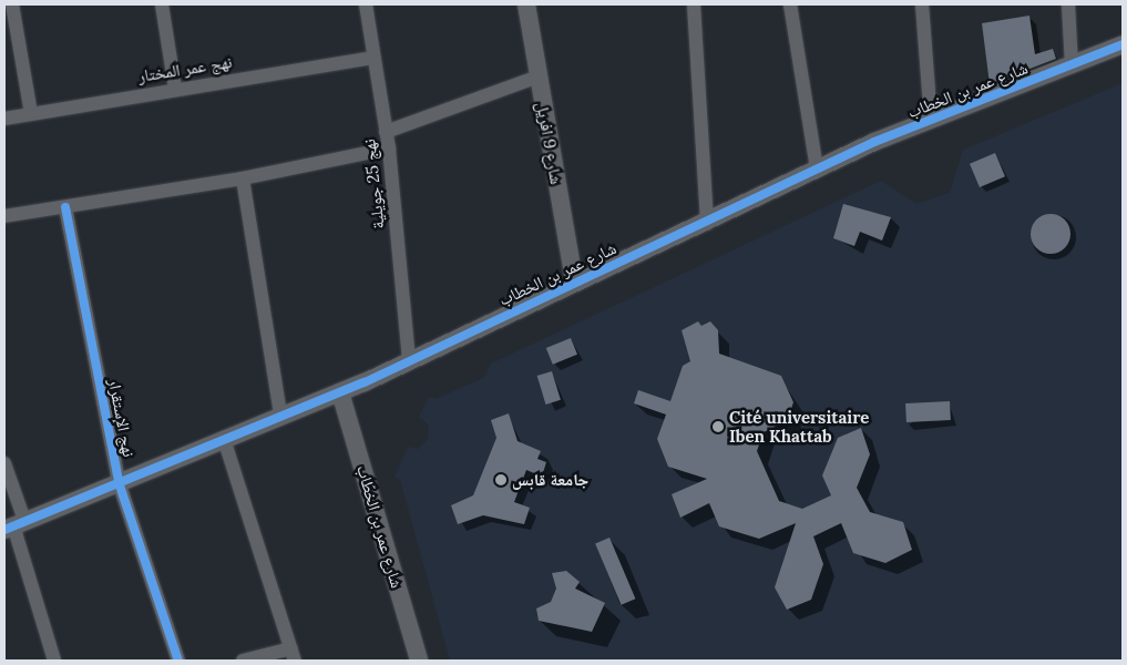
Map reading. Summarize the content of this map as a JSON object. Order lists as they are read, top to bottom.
{
  "streets": {
    "street": [
      "نهج عمر المختار",
      "شارع عمر بن الخطاب",
      "شارع 9 افريل",
      "نهج 25 جويلية",
      "نهج الإستقرار",
      "شارع عمر بن الخطّاب"
    ]
  },
  "crossings": [
    ["نهج عمر المختار", "نهج 25 جويلية"],
    ["شارع عمر بن الخطاب", "شارع 9 افريل"],
    ["شارع عمر بن الخطاب", "نهج 25 جويلية"],
    ["شارع عمر بن الخطاب", "نهج الإستقرار"],
    ["شارع عمر بن الخطاب", "شارع عمر بن الخطّاب"]
  ],
  "places": ["Cité universitaire Iben Khattab", "جامعة قابس"]
}
